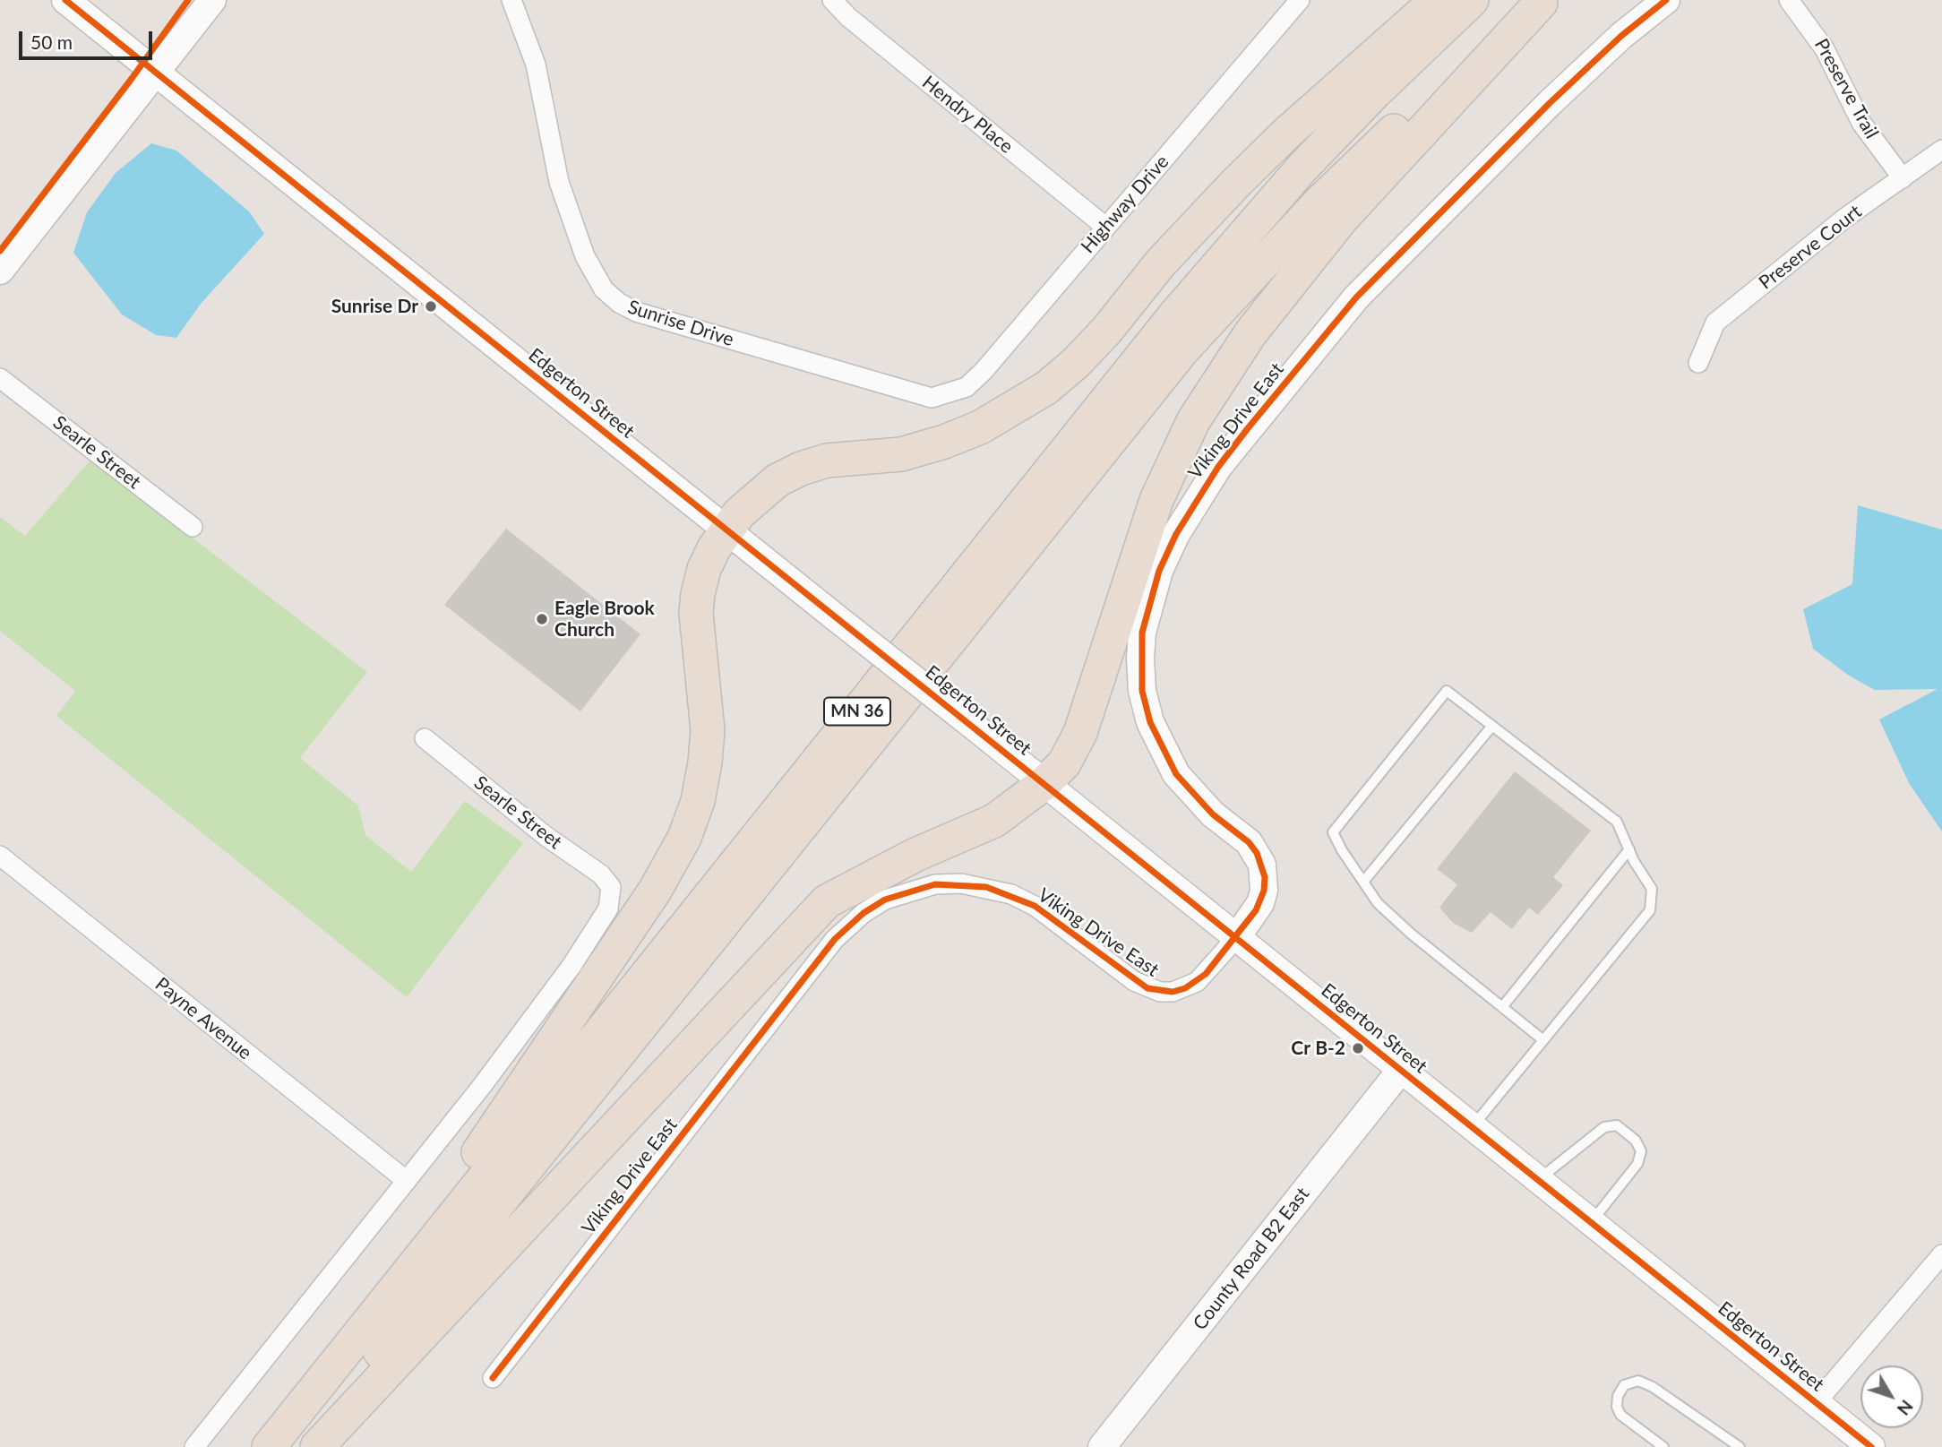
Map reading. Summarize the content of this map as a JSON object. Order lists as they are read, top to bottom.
{
  "streets": {
    "highway": ["MN 36"],
    "street": [
      "Preserve Trail",
      "Hendry Place",
      "Highway Drive",
      "Preserve Court",
      "Sunrise Drive",
      "Edgerton Street",
      "Viking Drive East",
      "Searle Street",
      "Payne Avenue",
      "County Road B2 East"
    ]
  },
  "crossings": [
    ["Preserve Trail", "Preserve Court"],
    ["Hendry Place", "Highway Drive"],
    ["Highway Drive", "Sunrise Drive"],
    ["Edgerton Street", "Viking Drive East"],
    ["Edgerton Street", "County Road B2 East"],
    ["Searle Street", "Payne Avenue"]
  ],
  "places": ["Sunrise Dr", "Eagle Brook Church", "Cr B-2"],
  "scale_bar": "50 m",
  "north": "bottom right"
}
